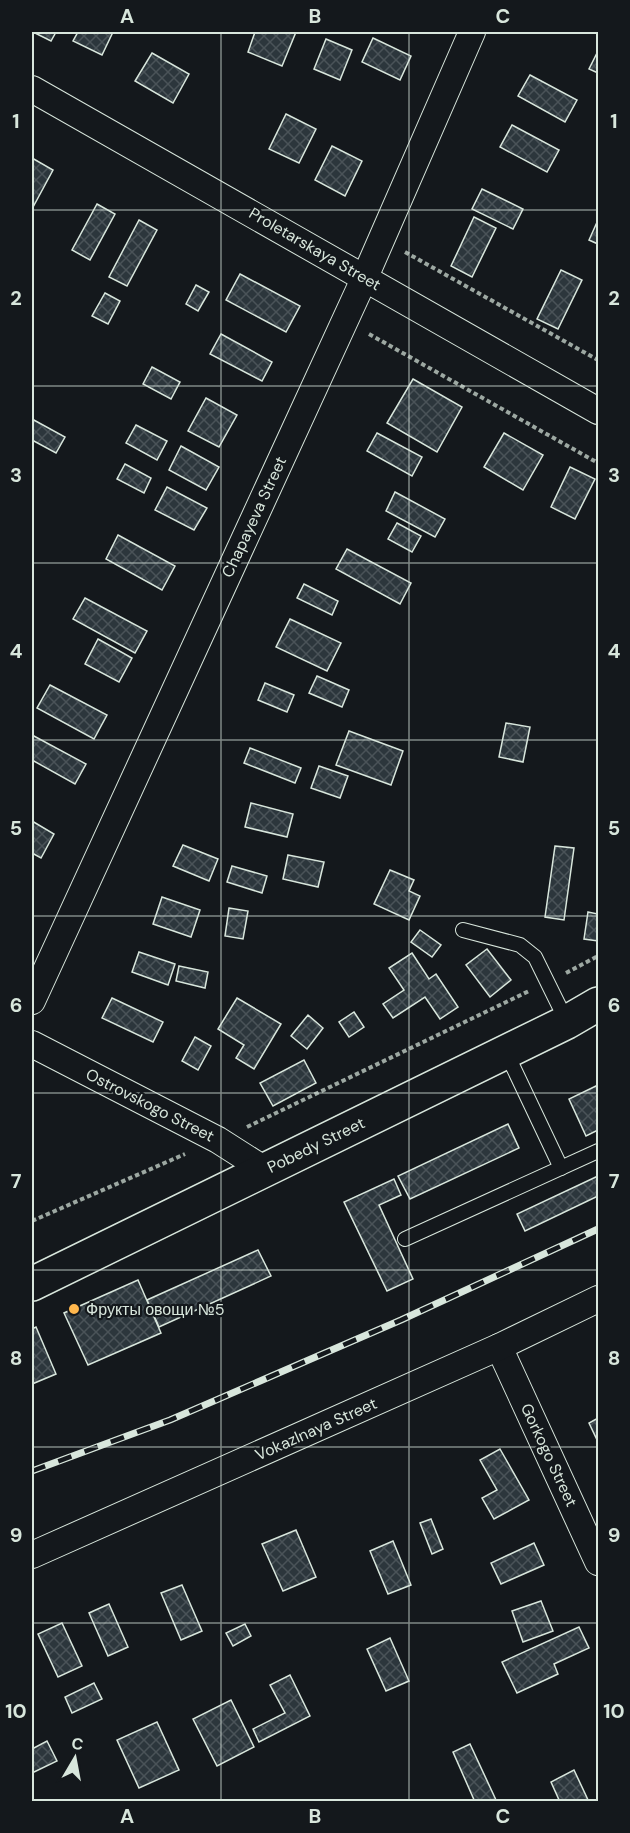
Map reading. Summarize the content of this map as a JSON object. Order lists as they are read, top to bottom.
{
  "streets": {
    "street": [
      "Proletarskaya Street",
      "Chapayeva Street",
      "Ostrovskogo Street",
      "Pobedy Street",
      "Vokazlnaya Street",
      "Gorkogo Street"
    ]
  },
  "crossings": [
    ["Proletarskaya Street", "Chapayeva Street"],
    ["Ostrovskogo Street", "Pobedy Street"],
    ["Vokazlnaya Street", "Gorkogo Street"]
  ],
  "places": ["Фрукты овощи №5"],
  "north": "top",
  "grid": {
    "columns": ["A", "B", "C"],
    "rows": [
      "1",
      "2",
      "3",
      "4",
      "5",
      "6",
      "7",
      "8",
      "9",
      "10"
    ]
  }
}
